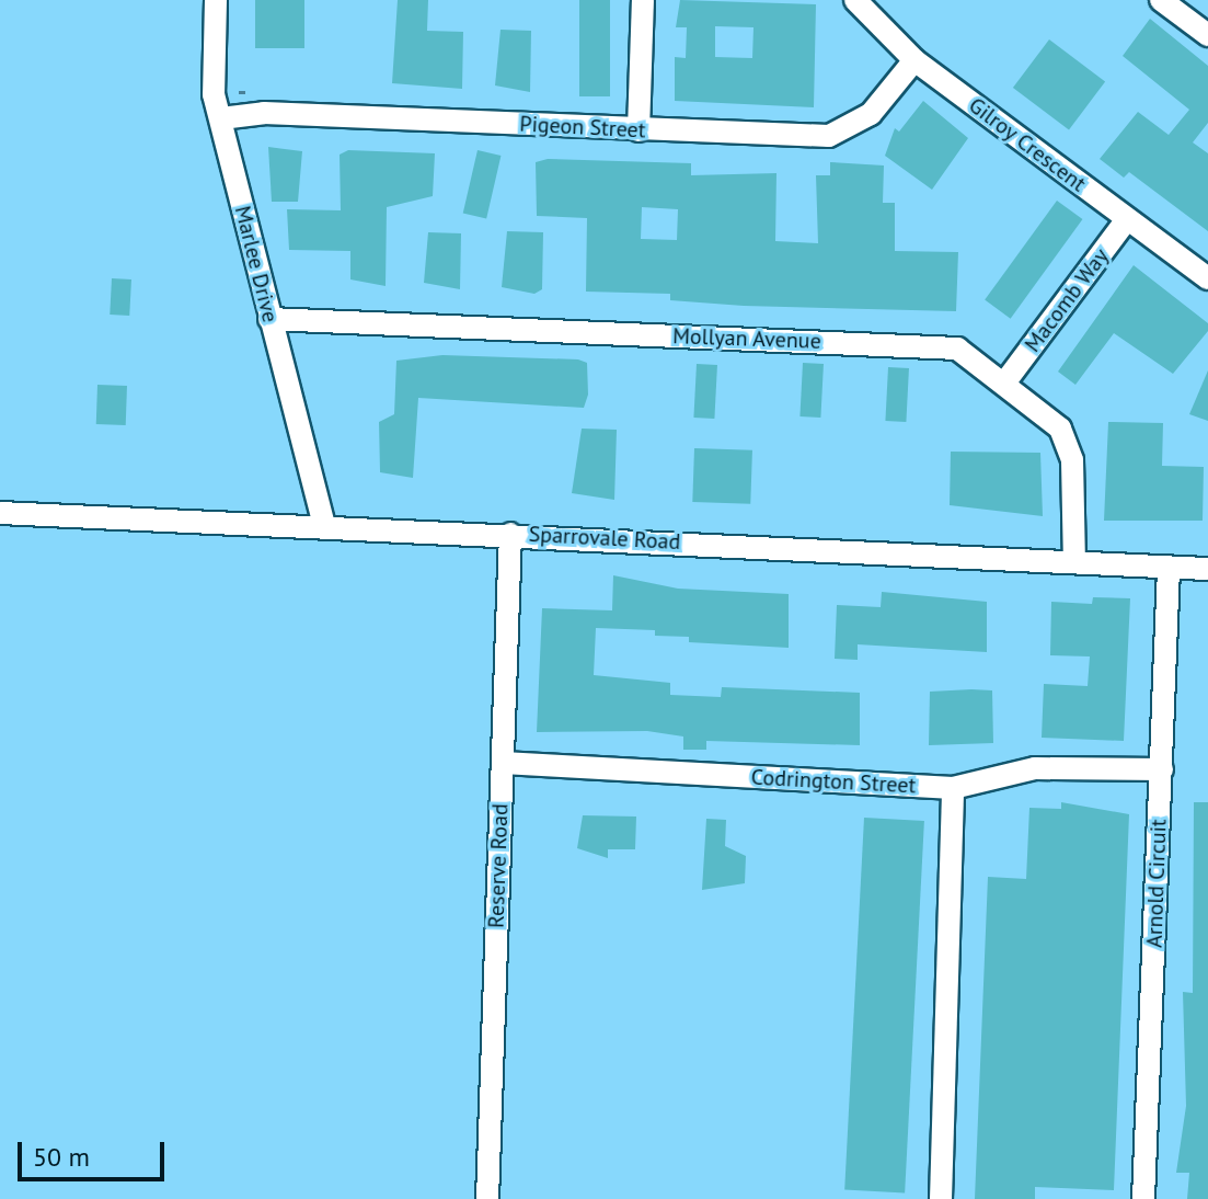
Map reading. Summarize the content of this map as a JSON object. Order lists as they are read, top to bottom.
{
  "streets": {
    "street": [
      "Pigeon Street",
      "Gilroy Crescent",
      "Marlee Drive",
      "Macomb Way",
      "Mollyan Avenue",
      "Sparrovale Road",
      "Codrington Street",
      "Reserve Road",
      "Arnold Circuit"
    ]
  },
  "crossings": [
    ["Pigeon Street", "Gilroy Crescent"],
    ["Pigeon Street", "Marlee Drive"],
    ["Gilroy Crescent", "Macomb Way"],
    ["Marlee Drive", "Mollyan Avenue"],
    ["Marlee Drive", "Sparrovale Road"],
    ["Macomb Way", "Mollyan Avenue"],
    ["Mollyan Avenue", "Sparrovale Road"],
    ["Sparrovale Road", "Reserve Road"],
    ["Sparrovale Road", "Arnold Circuit"],
    ["Codrington Street", "Reserve Road"],
    ["Codrington Street", "Arnold Circuit"]
  ],
  "scale_bar": "50 m"
}
